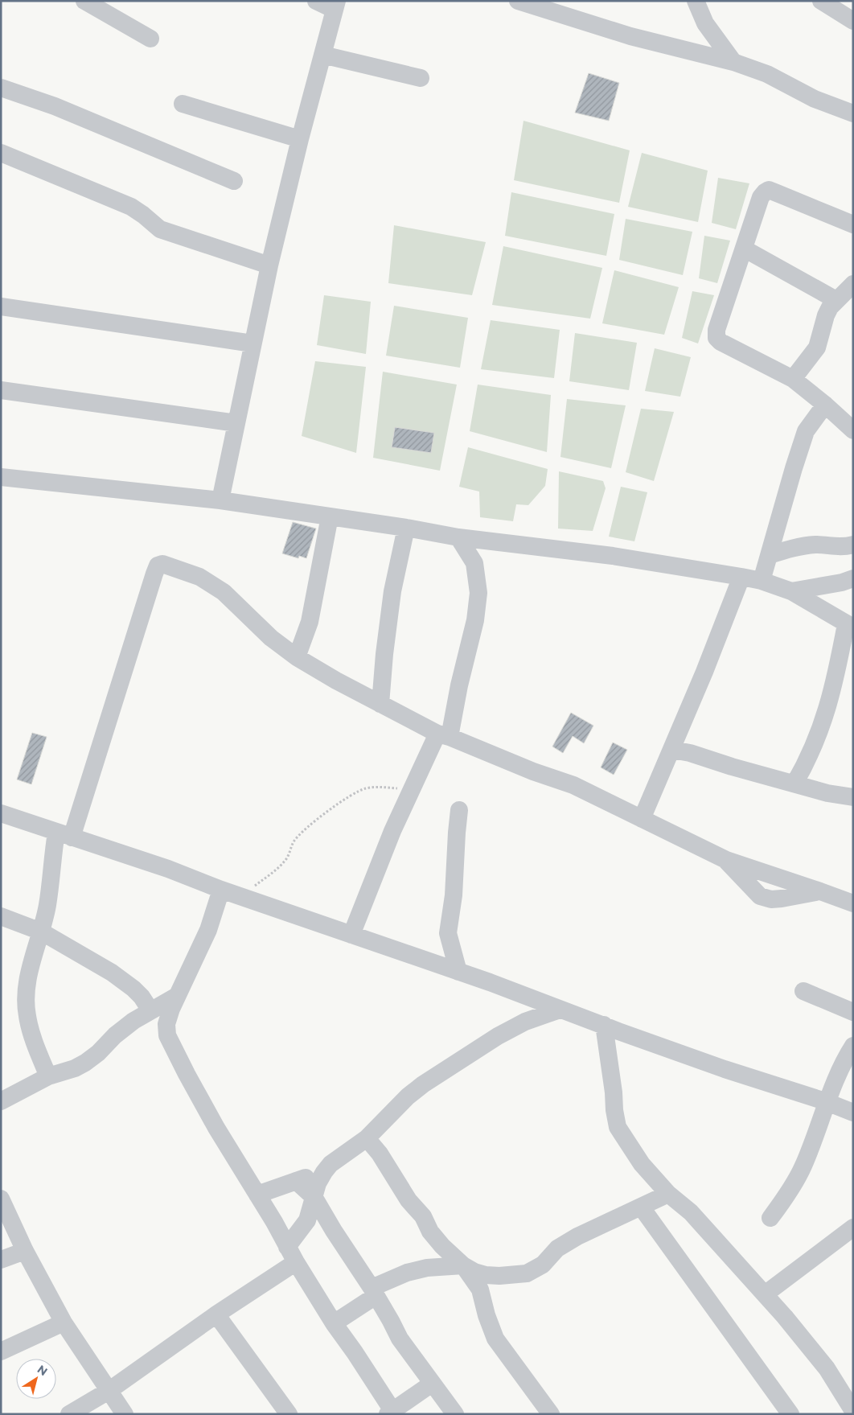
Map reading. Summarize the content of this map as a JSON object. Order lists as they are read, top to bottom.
{
  "north": "top right"
}
